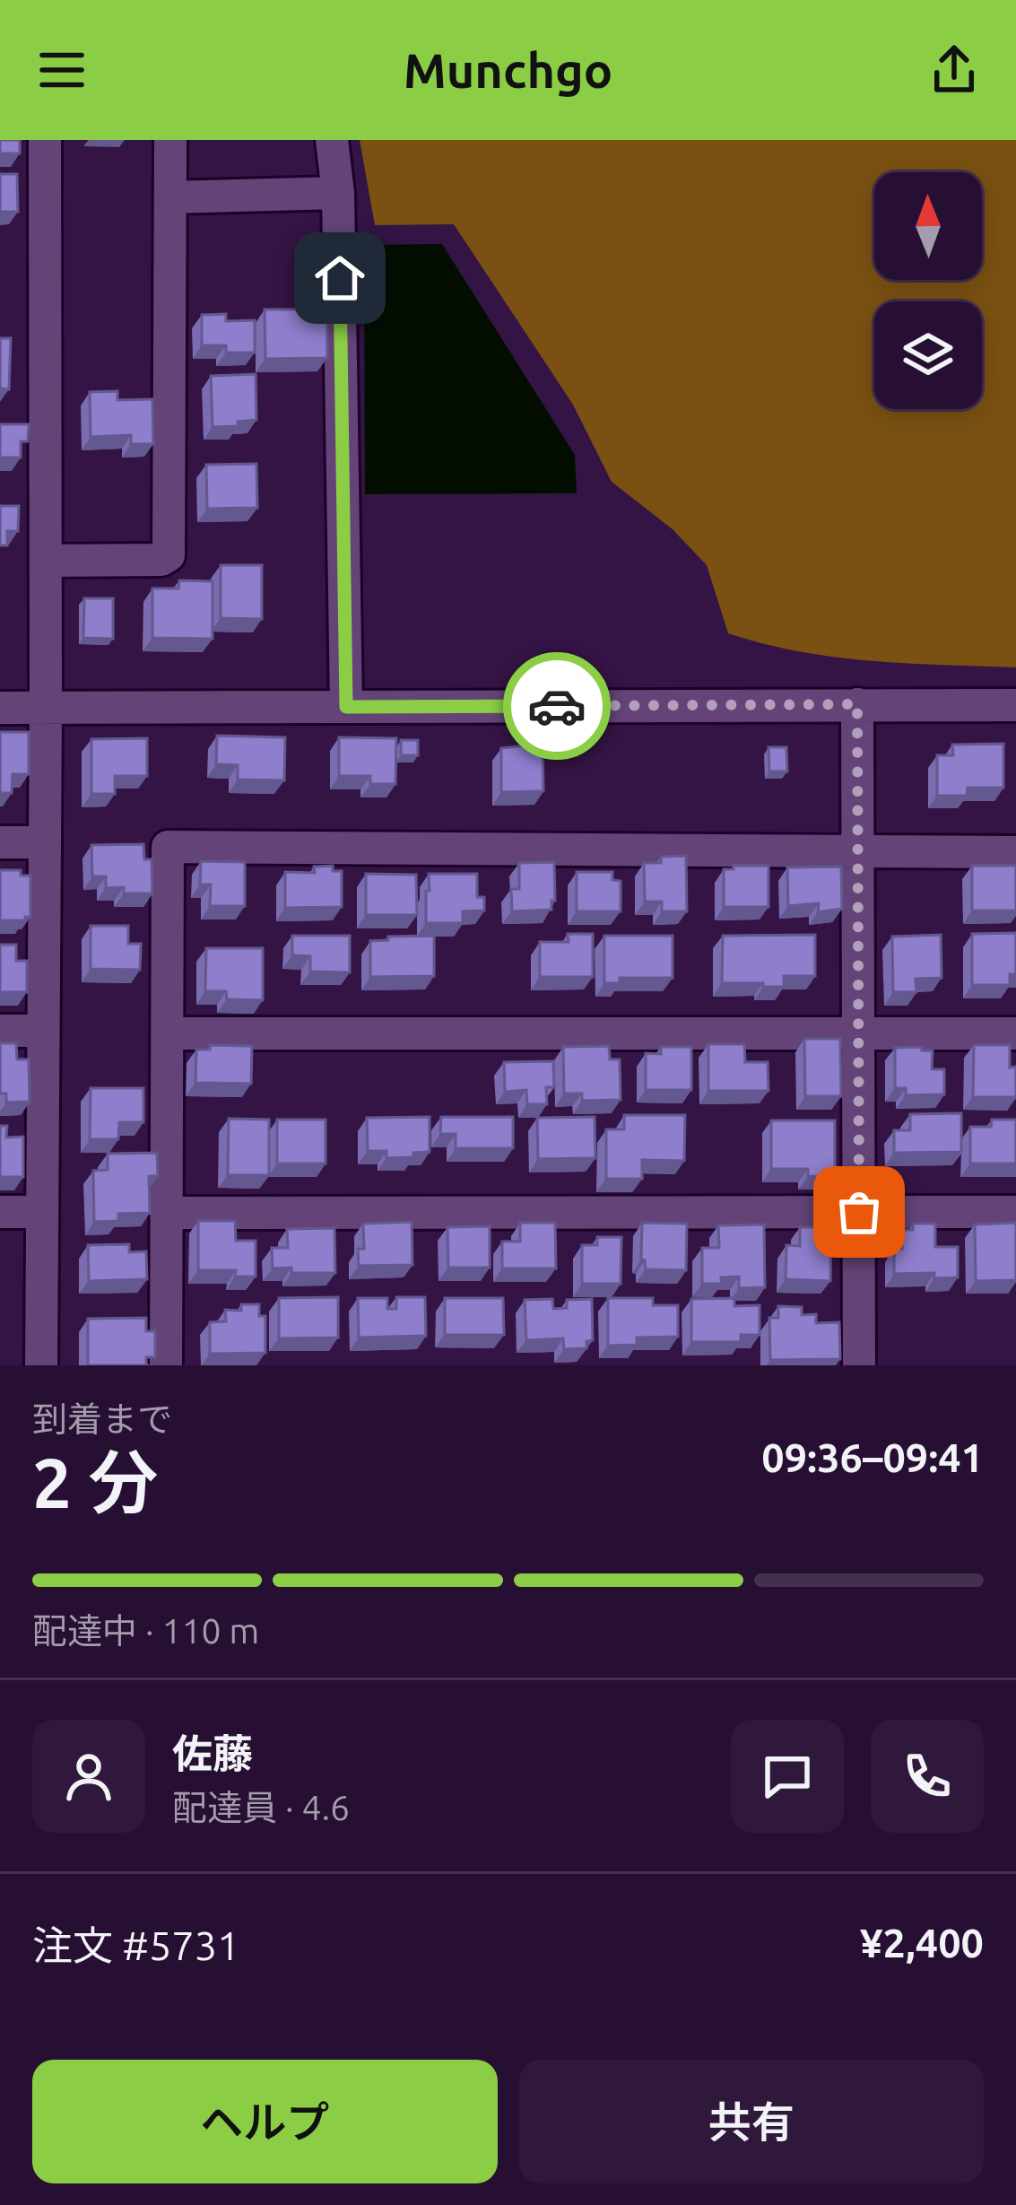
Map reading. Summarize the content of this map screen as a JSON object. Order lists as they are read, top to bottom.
{
  "north": "top",
  "page": {
    "header": "Munchgo",
    "heading": ["2 分", "到着まで", "09:36–09:41"],
    "panel": [
      "佐藤",
      "配達員 · 4.6",
      "注文 #5731",
      "¥2,400"
    ],
    "bar": "配達中 · 110 m",
    "buttons": ["ヘルプ", "共有"]
  }
}
